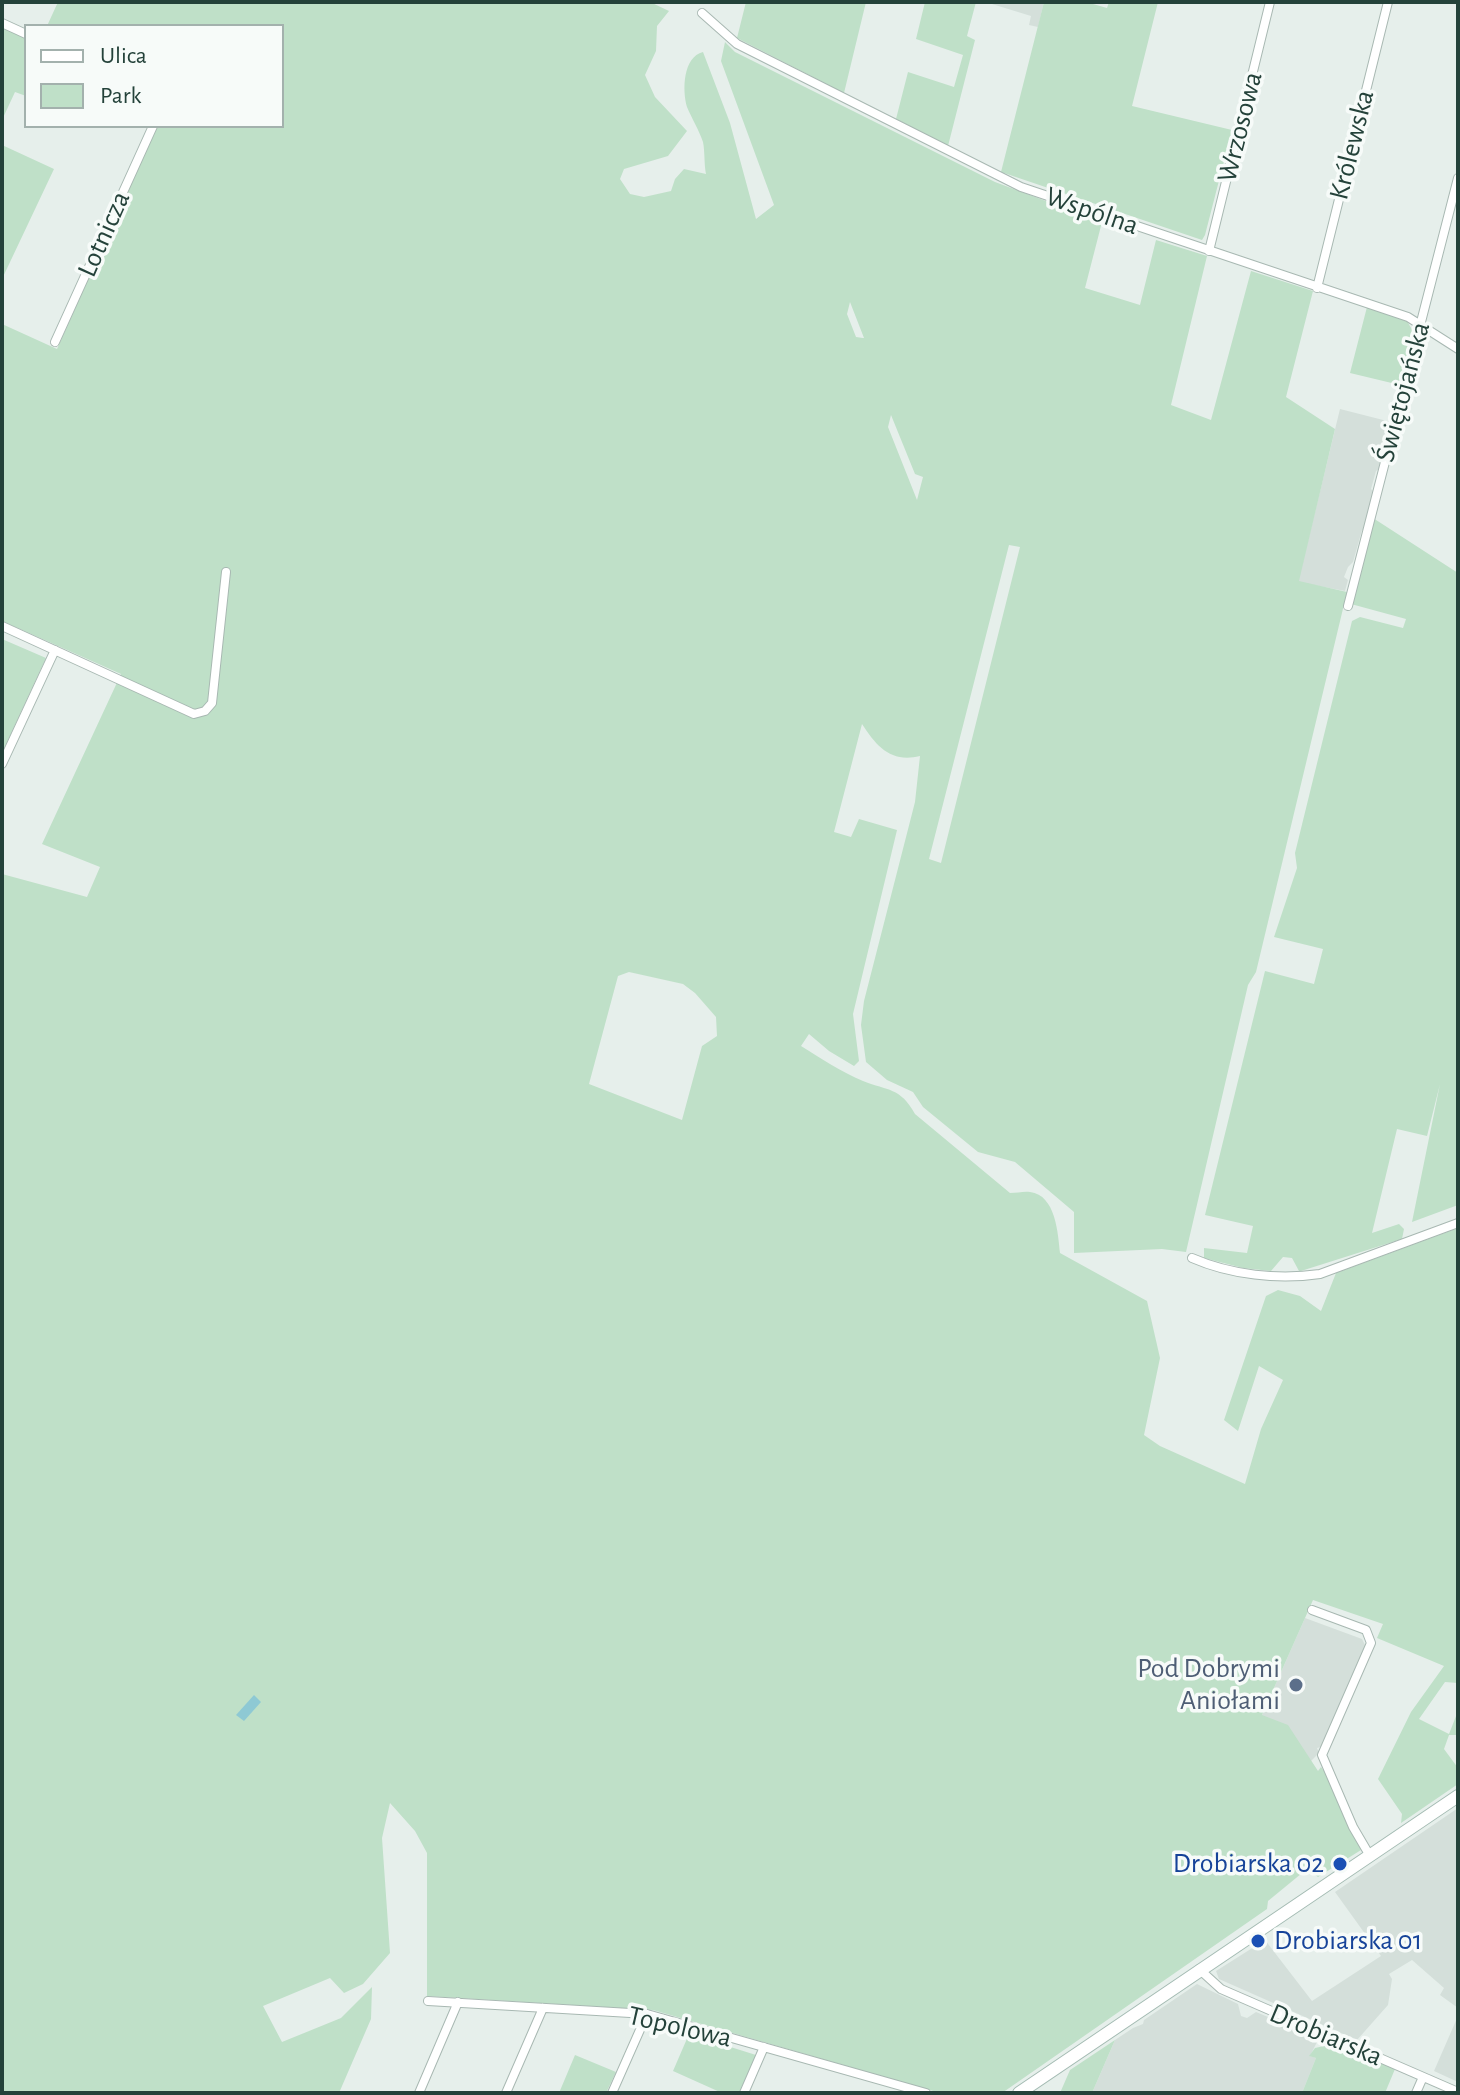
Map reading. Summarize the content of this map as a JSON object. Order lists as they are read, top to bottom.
{
  "streets": {
    "street": [
      "Wrzosowa",
      "Królewska",
      "Wspólna",
      "Lotnicza",
      "Świętojańska",
      "Topolowa",
      "Drobiarska"
    ]
  },
  "crossings": [
    ["Wrzosowa", "Wspólna"],
    ["Królewska", "Wspólna"],
    ["Wspólna", "Świętojańska"]
  ],
  "places": ["Pod Dobrymi Aniołami", "Drobiarska 02", "Drobiarska 01"],
  "legend": ["Ulica", "Park"]
}
